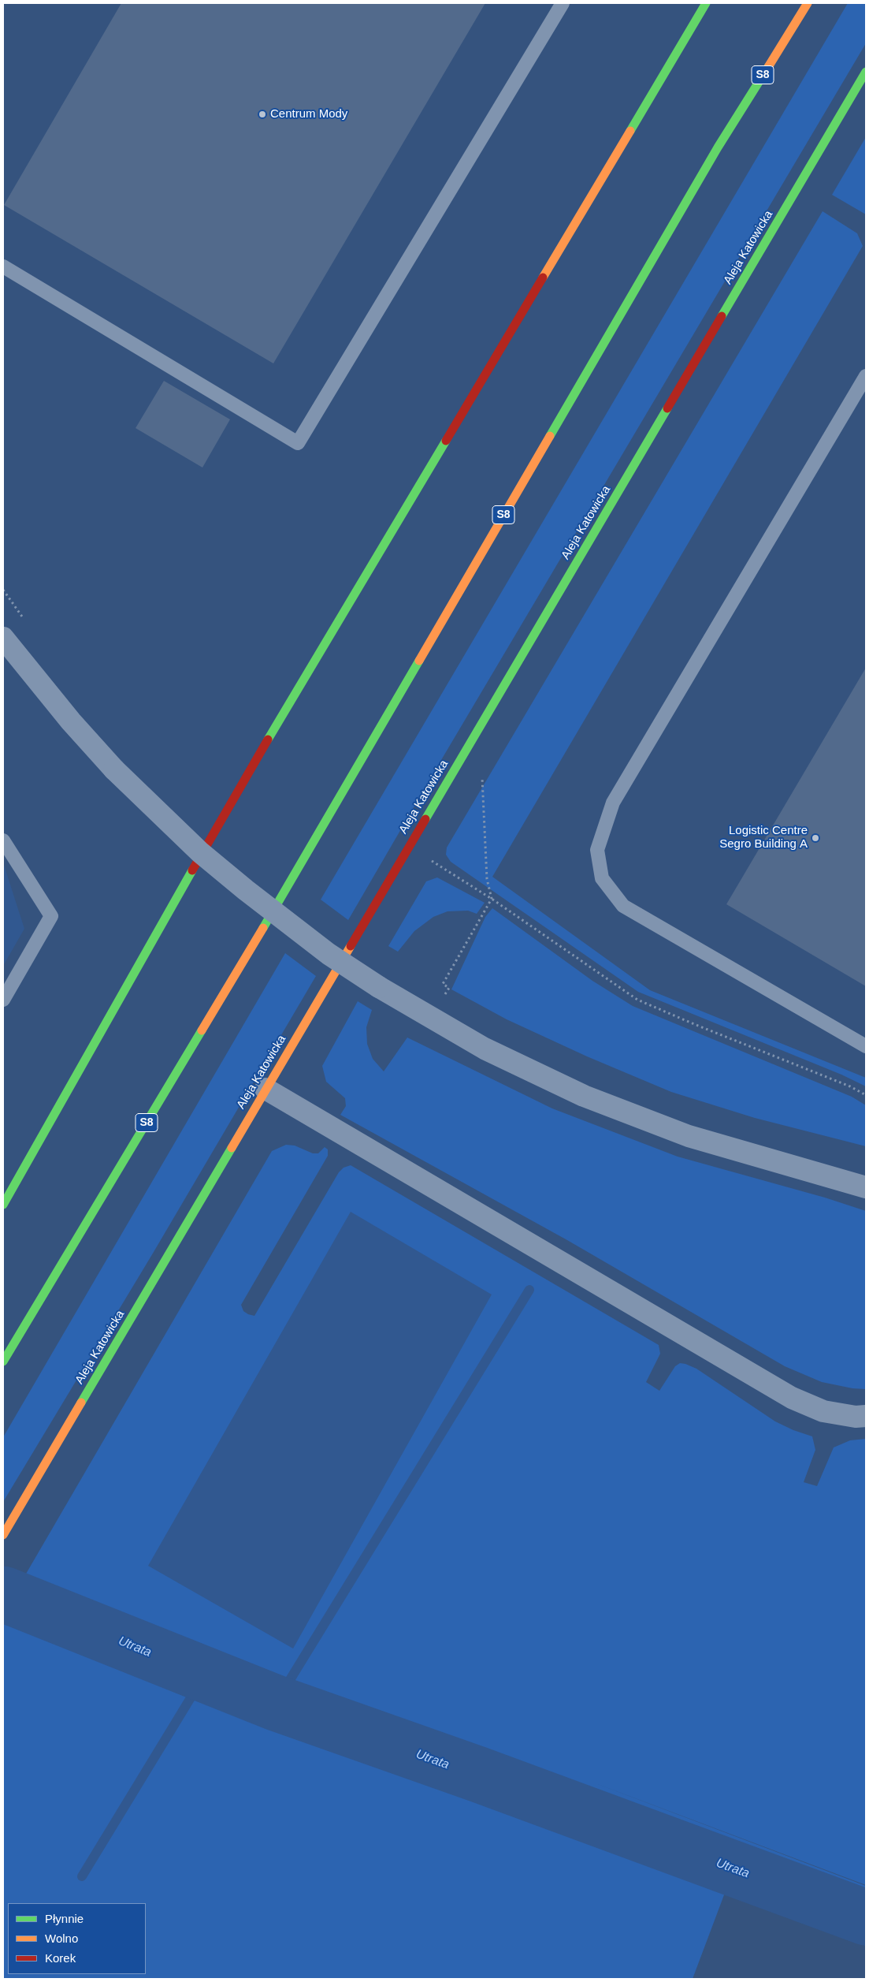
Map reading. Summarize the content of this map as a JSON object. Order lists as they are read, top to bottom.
{
  "streets": {
    "main road": ["S8", "Aleja Katowicka"]
  },
  "water": ["Utrata"],
  "places": ["Centrum Mody", "Logistic Centre Segro Building A"],
  "legend": ["Płynnie", "Wolno", "Korek"]
}
